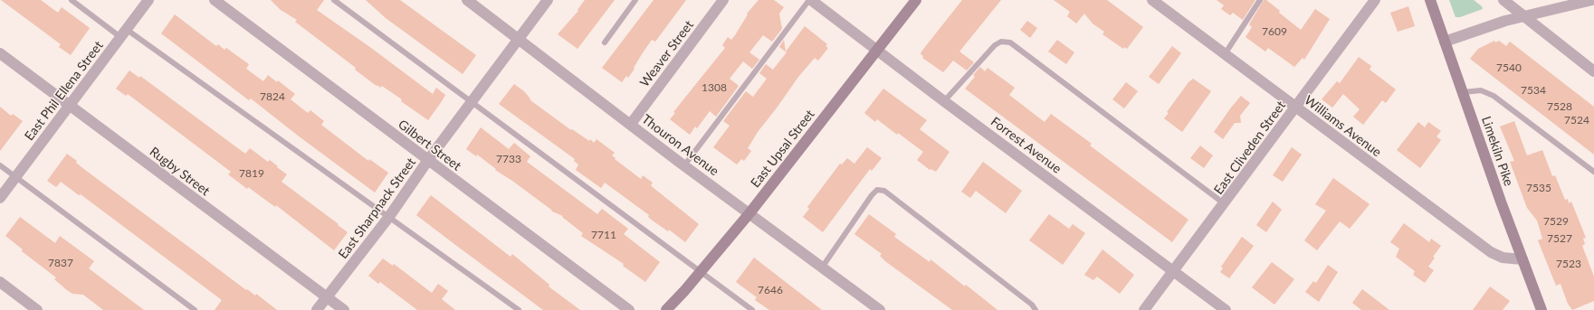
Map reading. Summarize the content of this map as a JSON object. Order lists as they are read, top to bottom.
{
  "streets": {
    "street": [
      "Weaver Street",
      "East Phil Ellena Street",
      "Williams Avenue",
      "Gilbert Street",
      "Thouron Avenue",
      "Forrest Avenue",
      "East Cliveden Street",
      "East Upsal Street",
      "Limekiln Pike",
      "Rugby Street",
      "East Sharpnack Street"
    ]
  },
  "crossings": [
    ["Weaver Street", "Thouron Avenue"],
    ["East Phil Ellena Street", "Rugby Street"],
    ["Williams Avenue", "East Cliveden Street"],
    ["Williams Avenue", "Limekiln Pike"],
    ["Gilbert Street", "East Sharpnack Street"],
    ["Thouron Avenue", "East Upsal Street"],
    ["Thouron Avenue", "East Sharpnack Street"],
    ["Forrest Avenue", "East Cliveden Street"],
    ["Forrest Avenue", "East Upsal Street"],
    ["Rugby Street", "East Sharpnack Street"]
  ],
  "house_numbers": [
    "7609",
    "7540",
    "1308",
    "7534",
    "7824",
    "7528",
    "7524",
    "7733",
    "7819",
    "7535",
    "7529",
    "7711",
    "7527",
    "7837",
    "7523",
    "7646"
  ]
}
